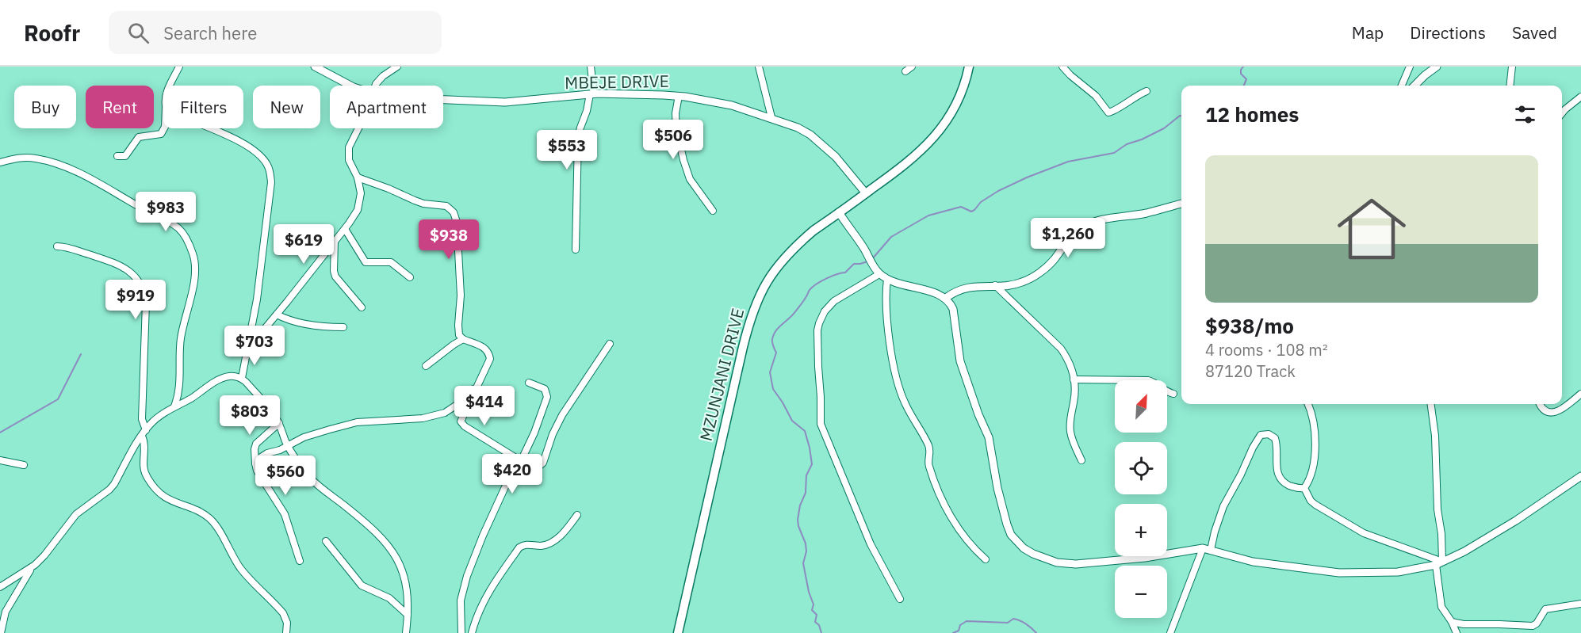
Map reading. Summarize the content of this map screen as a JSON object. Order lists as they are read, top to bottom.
{
  "streets": {
    "main road": ["MZUNJANI DRIVE"],
    "street": ["MBEJE DRIVE"]
  },
  "crossings": [
    ["MBEJE DRIVE", "MZUNJANI DRIVE"]
  ],
  "north": "top right",
  "page": {
    "header": "Roofr",
    "search": "Search here",
    "nav": ["Map", "Directions", "Saved"],
    "chip": [
      "Buy",
      "Rent",
      "Filters",
      "New",
      "Apartment"
    ],
    "heading": "12 homes",
    "price": [
      "$506",
      "$553",
      "$983",
      "$1,260",
      "$938",
      "$619",
      "$919",
      "$703",
      "$414",
      "$803",
      "$420",
      "$560"
    ],
    "list": [
      {
        "name": "$938/mo",
        "note": "4 rooms · 108 m² · 87120 Track"
      }
    ],
    "map_buttons": ["+", "−"]
  }
}
